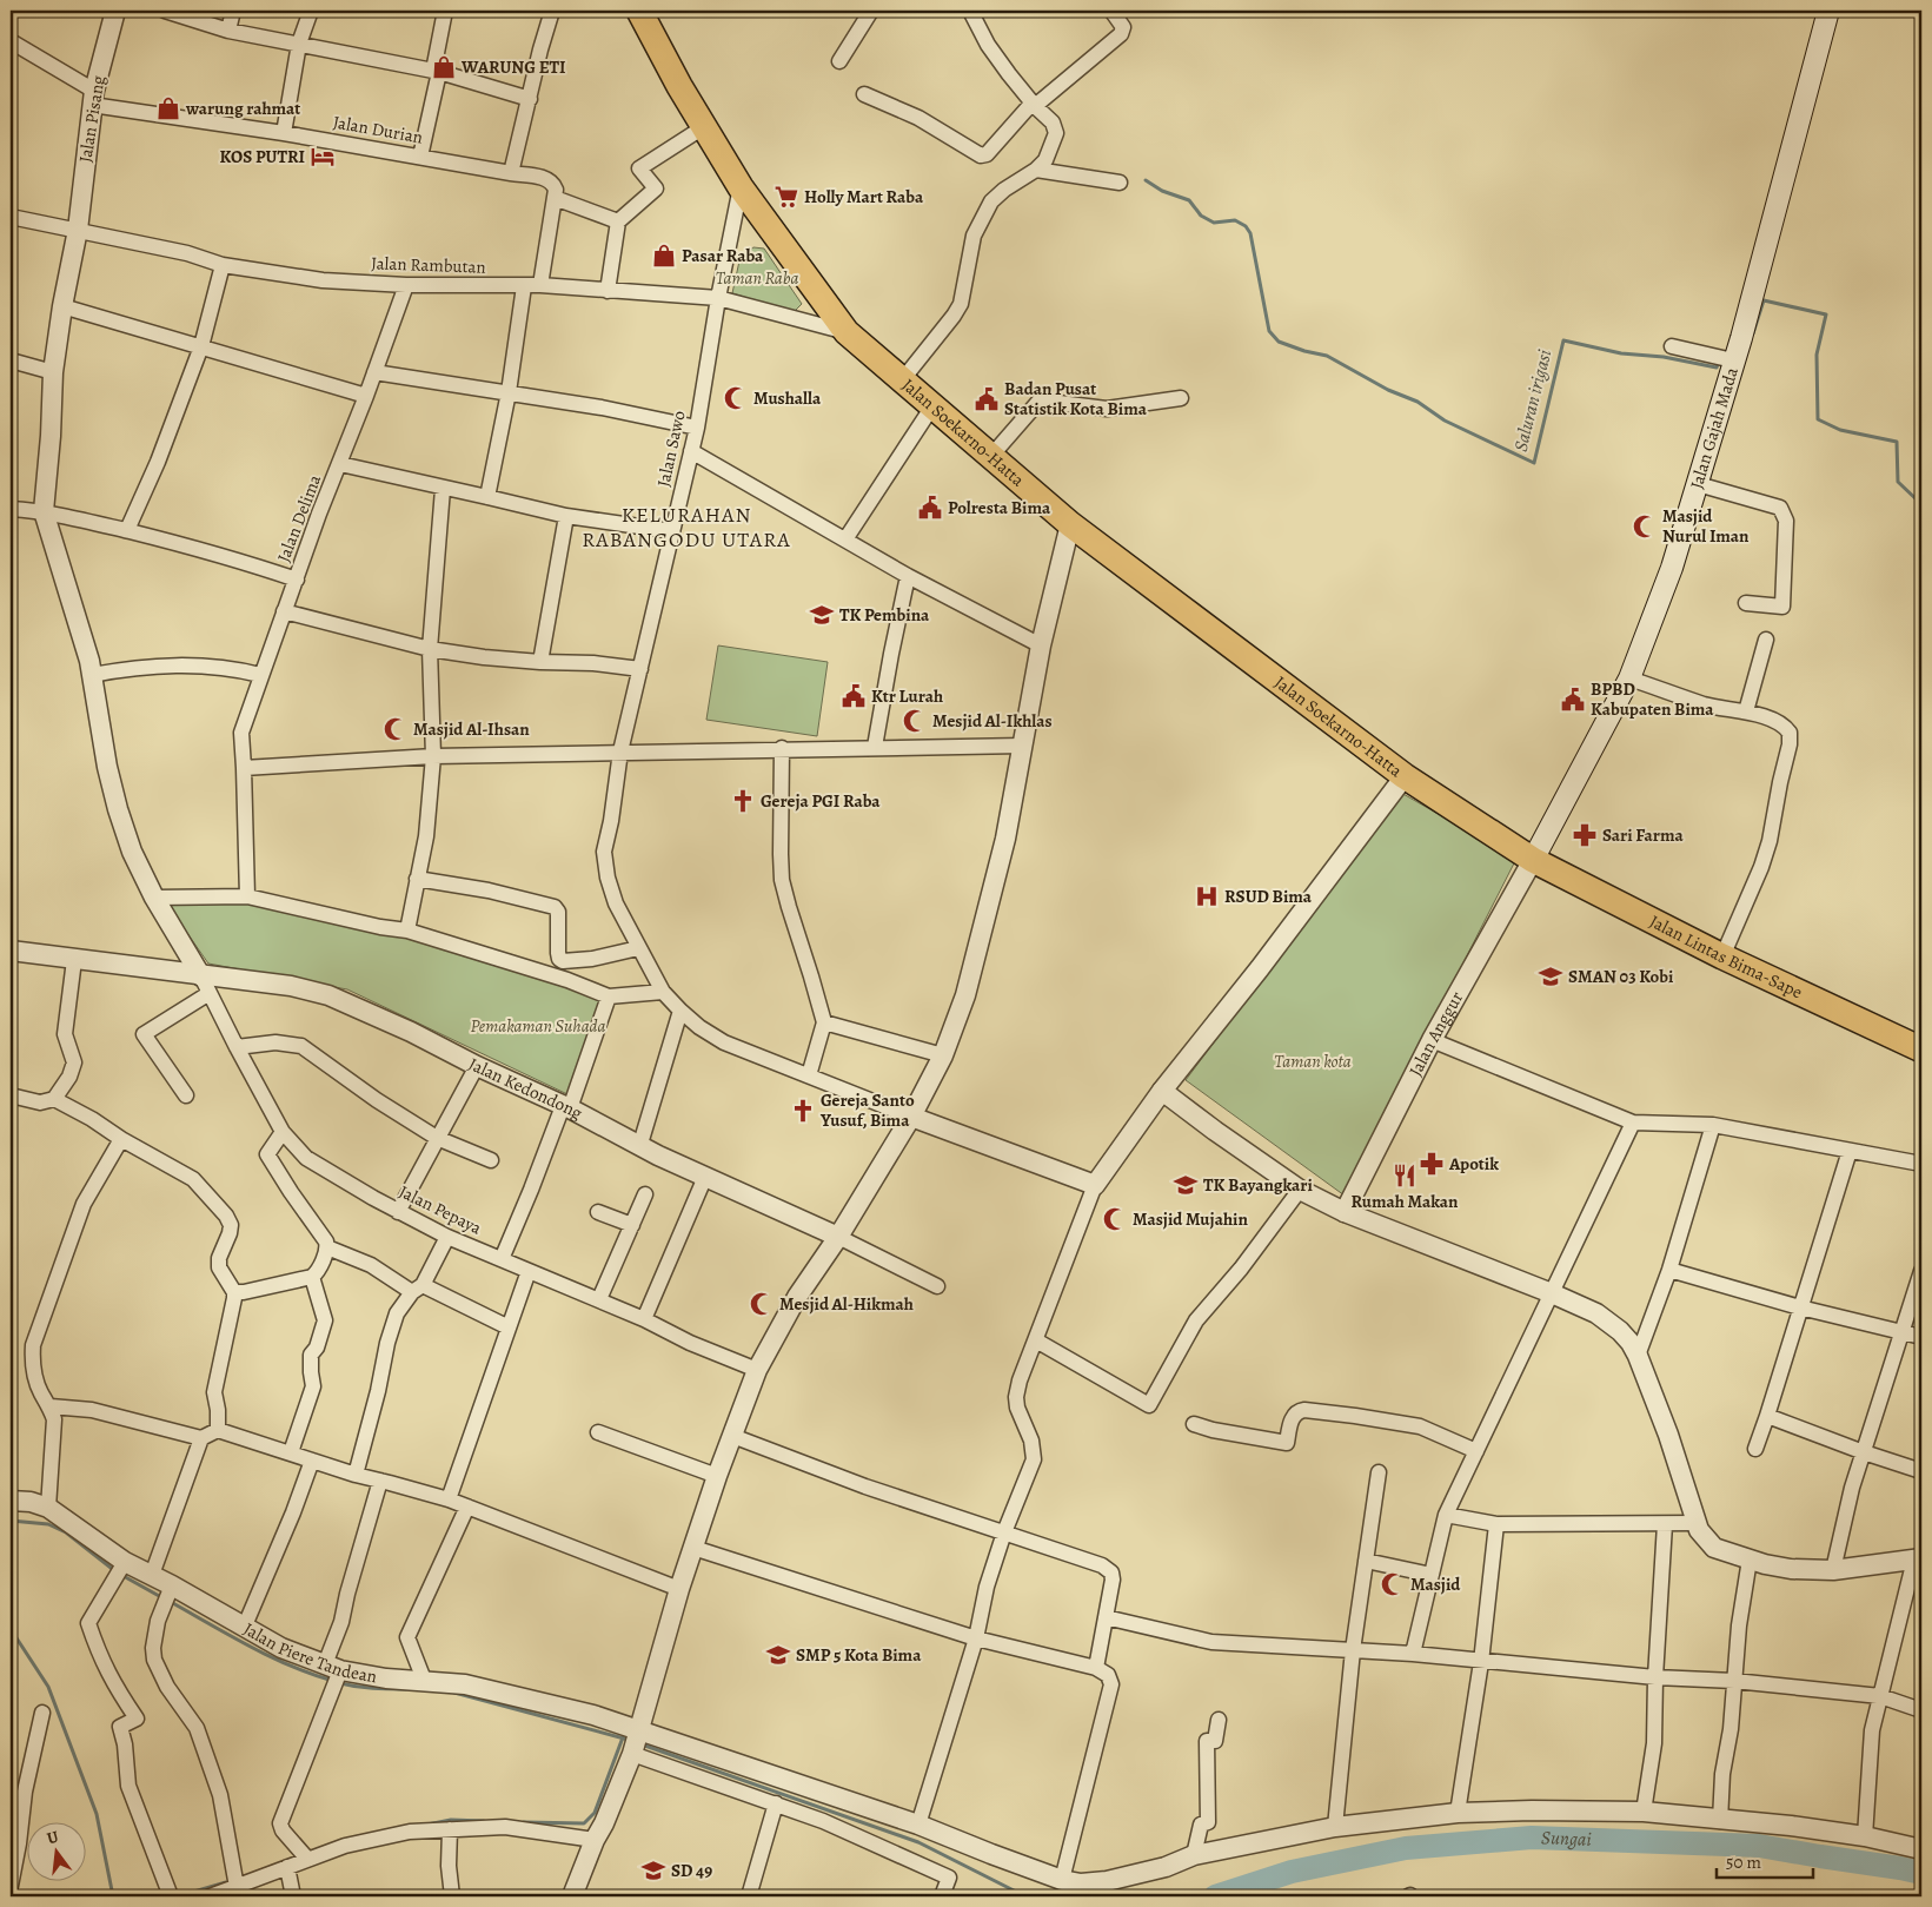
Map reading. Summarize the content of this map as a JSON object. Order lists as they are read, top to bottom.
{
  "streets": {
    "highway": ["Jalan Soekarno-Hatta", "Jalan Lintas Bima-Sape"],
    "main road": ["Jalan Gajah Mada"],
    "street": [
      "Jalan Pisang",
      "Jalan Durian",
      "Jalan Rambutan",
      "Jalan Sawo",
      "Jalan Delima",
      "Jalan Anggur",
      "Jalan Kedondong",
      "Jalan Pepaya",
      "Jalan Piere Tandean"
    ]
  },
  "crossings": [
    ["Jalan Pisang", "Jalan Durian"],
    ["Jalan Pisang", "Jalan Rambutan"],
    ["Jalan Rambutan", "Jalan Soekarno-Hatta"],
    ["Jalan Rambutan", "Jalan Sawo"],
    ["Jalan Rambutan", "Jalan Delima"],
    ["Jalan Gajah Mada", "Jalan Soekarno-Hatta"],
    ["Jalan Gajah Mada", "Jalan Lintas Bima-Sape"],
    ["Jalan Gajah Mada", "Jalan Anggur"],
    ["Jalan Soekarno-Hatta", "Jalan Sawo"],
    ["Jalan Soekarno-Hatta", "Jalan Lintas Bima-Sape"],
    ["Jalan Soekarno-Hatta", "Jalan Anggur"],
    ["Jalan Lintas Bima-Sape", "Jalan Anggur"],
    ["Jalan Kedondong", "Jalan Pepaya"]
  ],
  "districts": ["KELURAHAN RABANGODU UTARA"],
  "water": ["Saluran irigasi", "Sungai"],
  "parks": ["Taman Raba", "Pemakaman Suhada", "Taman kota"],
  "places": {
    "shop": ["WARUNG ETI", "warung rahmat", "Pasar Raba"],
    "hotel": ["KOS PUTRI"],
    "supermarket": ["Holly Mart Raba"],
    "mosque": [
      "Mushalla",
      "Masjid Nurul Iman",
      "Mesjid Al-Ikhlas",
      "Masjid Al-Ihsan",
      "Masjid Mujahin",
      "Mesjid Al-Hikmah",
      "Masjid"
    ],
    "public building": [
      "Badan Pusat Statistik Kota Bima",
      "Polresta Bima",
      "Ktr Lurah",
      "BPBD Kabupaten Bima"
    ],
    "school or university": [
      "TK Pembina",
      "SMAN 03 Kobi",
      "TK Bayangkari",
      "SMP 5 Kota Bima",
      "SD 49"
    ],
    "church": ["Gereja PGI Raba", "Gereja Santo Yusuf, Bima"],
    "pharmacy": ["Sari Farma", "Apotik"],
    "hospital": ["RSUD Bima"],
    "restaurant": ["Rumah Makan"]
  },
  "scale_bar": "50 m",
  "north": "top"
}
